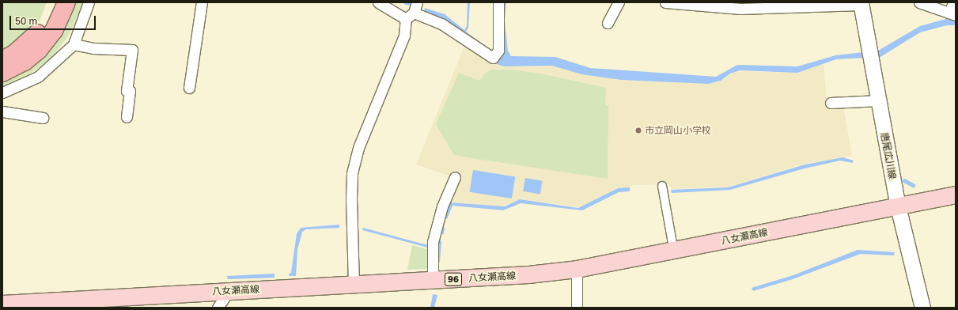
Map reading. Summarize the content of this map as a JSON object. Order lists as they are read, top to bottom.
{
  "streets": {
    "main road": ["唐尾広川線", "八女瀬高線", "96"]
  },
  "crossings": [
    ["唐尾広川線", "八女瀬高線"]
  ],
  "places": ["市立岡山小学校"],
  "scale_bar": "50 m"
}
